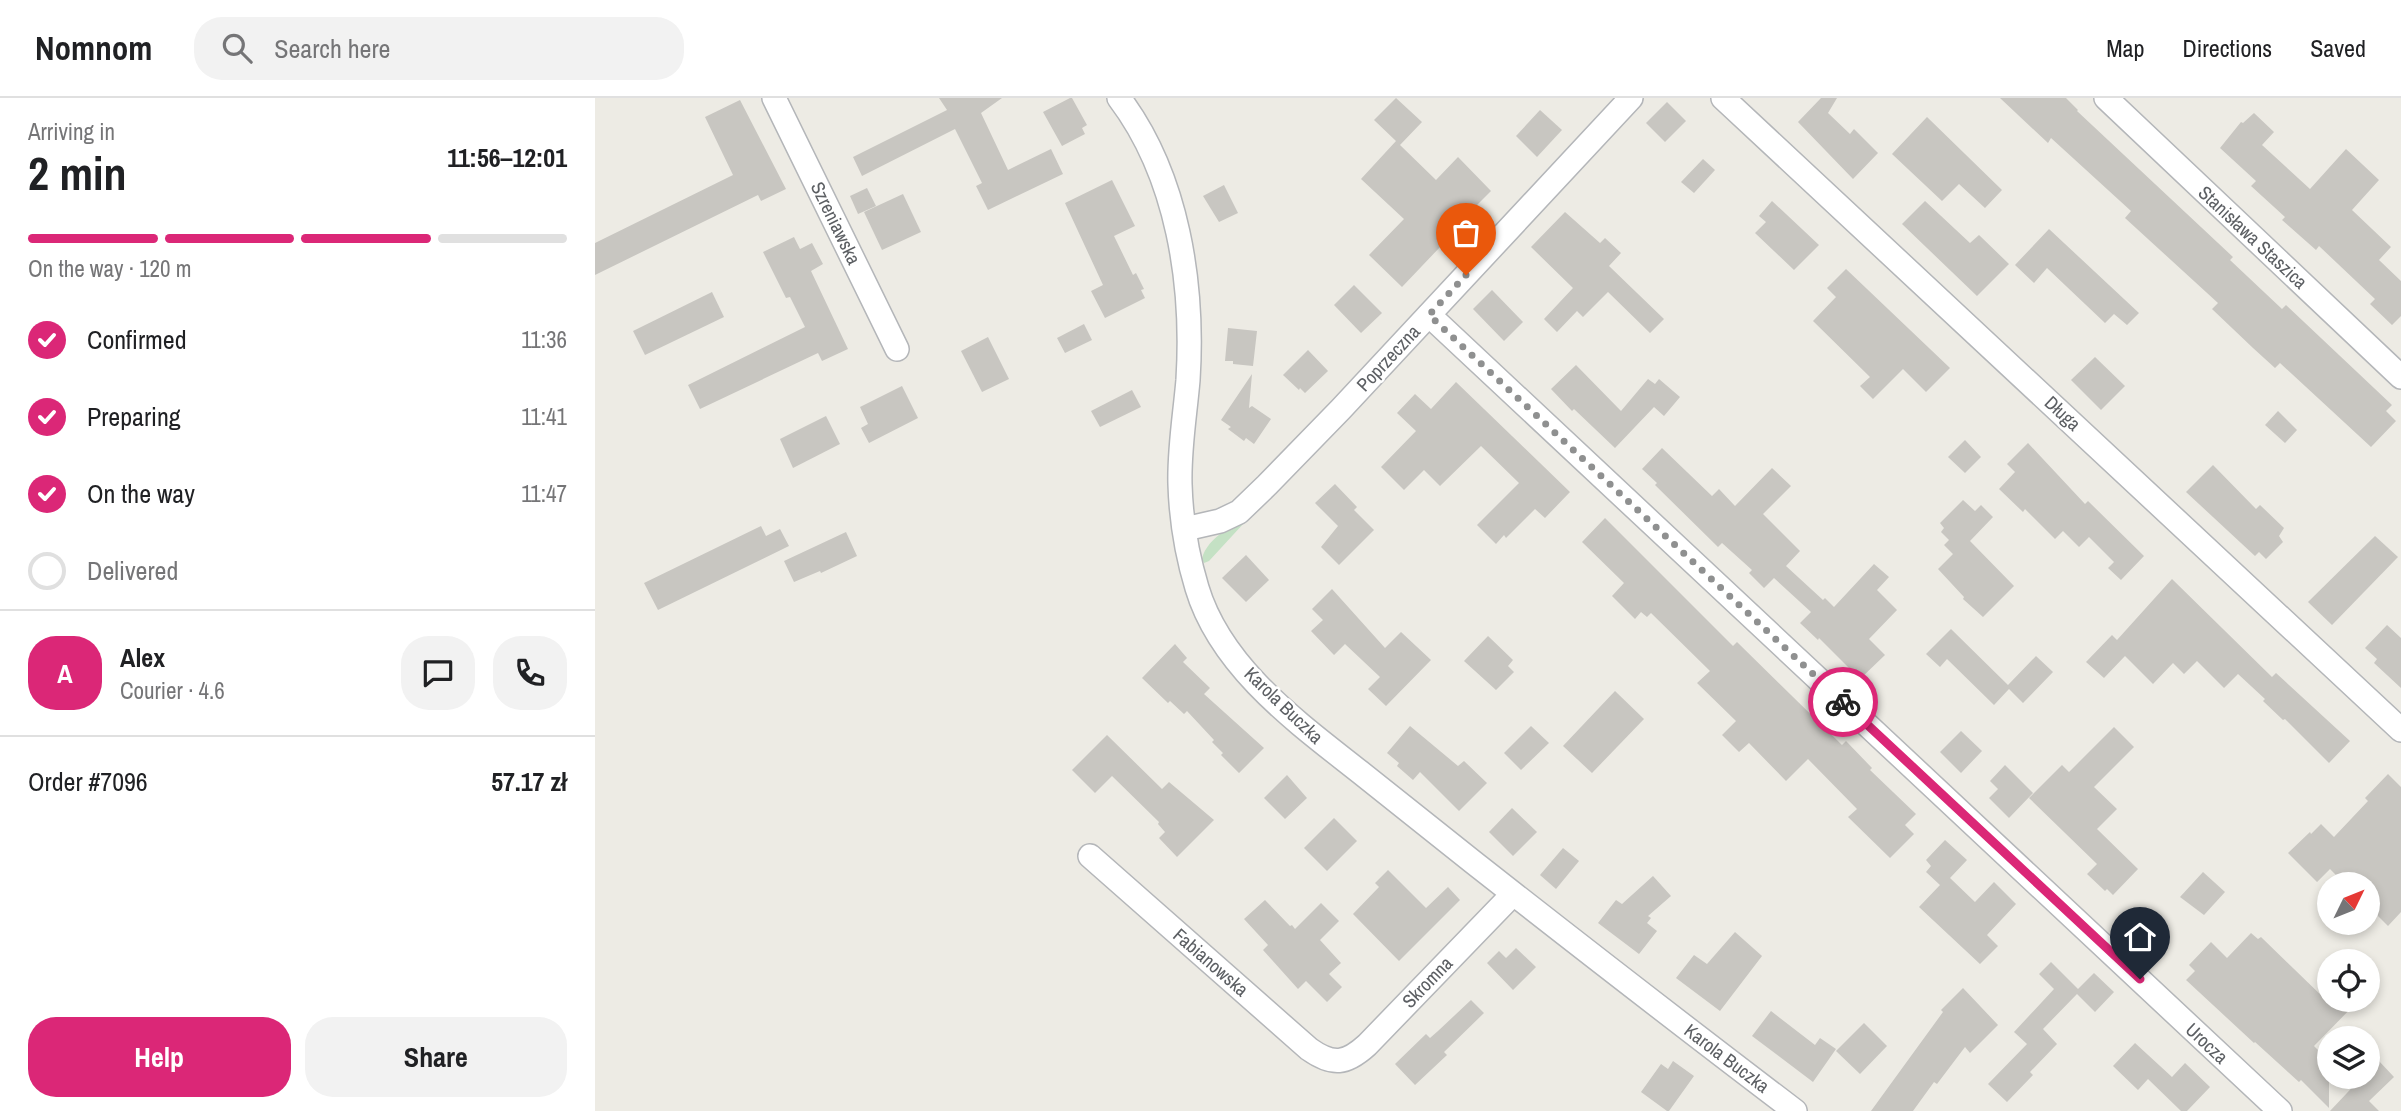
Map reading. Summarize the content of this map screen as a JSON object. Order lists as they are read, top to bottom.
{
  "streets": {
    "street": [
      "Szreniawska",
      "Stanisława Staszica",
      "Poprzeczna",
      "Długa",
      "Karola Buczka",
      "Fabianowska",
      "Skromna",
      "Urocza"
    ]
  },
  "crossings": [
    ["Poprzeczna", "Karola Buczka"],
    ["Poprzeczna", "Urocza"],
    ["Karola Buczka", "Skromna"],
    ["Fabianowska", "Skromna"]
  ],
  "north": "top right",
  "page": {
    "header": "Nomnom",
    "search": "Search here",
    "nav": ["Map", "Directions", "Saved"],
    "heading": ["2 min", "Arriving in", "11:56–12:01"],
    "panel": [
      "Alex",
      "Courier · 4.6",
      "Order #7096",
      "57.17 zł"
    ],
    "bar": "On the way · 120 m",
    "list": [
      ["Confirmed", "11:36"],
      ["Preparing", "11:41"],
      ["On the way", "11:47"],
      "Delivered"
    ],
    "round": "A",
    "buttons": ["Help", "Share"]
  }
}
